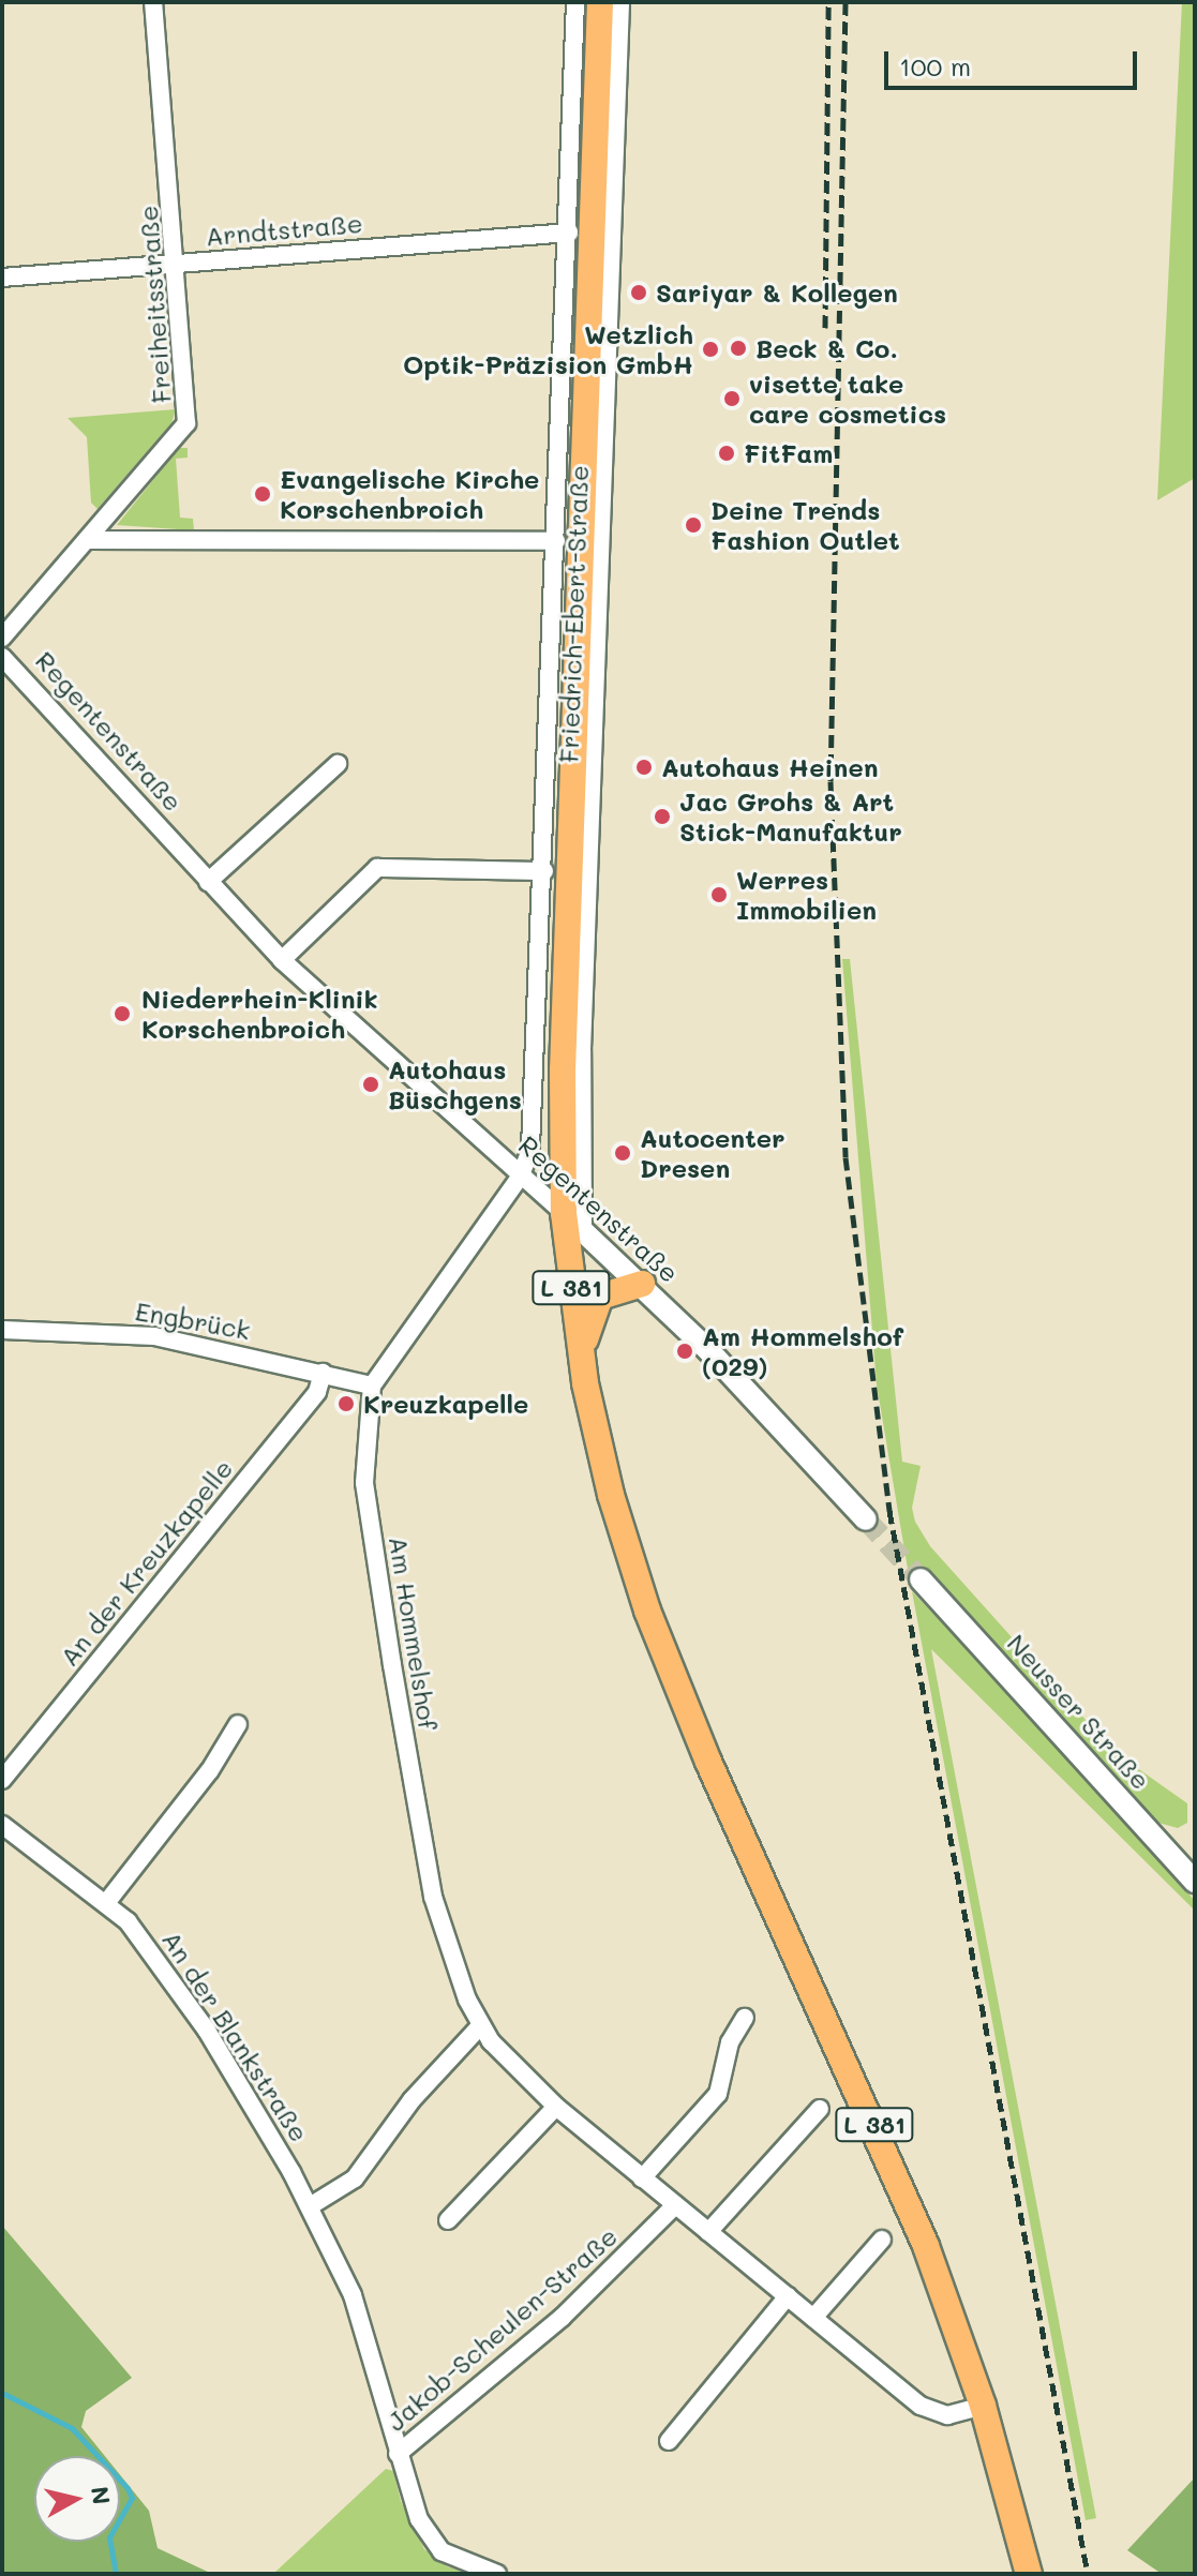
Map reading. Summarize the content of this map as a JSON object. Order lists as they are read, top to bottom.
{
  "streets": {
    "main road": ["L 381"],
    "street": [
      "Arndtstraße",
      "Freiheitsstraße",
      "Friedrich-Ebert-Straße",
      "Regentenstraße",
      "Engbrück",
      "An der Kreuzkapelle",
      "Am Hommelshof",
      "Neusser Straße",
      "An der Blankstraße",
      "Jakob-Scheulen-Straße"
    ]
  },
  "crossings": [
    ["Arndtstraße", "Freiheitsstraße"],
    ["Arndtstraße", "Friedrich-Ebert-Straße"],
    ["Friedrich-Ebert-Straße", "Regentenstraße"],
    ["Friedrich-Ebert-Straße", "L 381"],
    ["Regentenstraße", "L 381"],
    ["L 381", "Am Hommelshof"],
    ["Engbrück", "An der Kreuzkapelle"],
    ["Engbrück", "Am Hommelshof"],
    ["Am Hommelshof", "Jakob-Scheulen-Straße"],
    ["An der Blankstraße", "Jakob-Scheulen-Straße"]
  ],
  "places": [
    "Sariyar & Kollegen",
    "Beck & Co.",
    "Wetzlich Optik-Präzision GmbH",
    "visette take care cosmetics",
    "FitFam",
    "Evangelische Kirche Korschenbroich",
    "Deine Trends Fashion Outlet",
    "Autohaus Heinen",
    "Jac Grohs & Art Stick-Manufaktur",
    "Werres Immobilien",
    "Niederrhein-Klinik Korschenbroich",
    "Autohaus Büschgens",
    "Autocenter Dresen",
    "Am Hommelshof (029)",
    "Kreuzkapelle"
  ],
  "scale_bar": "100 m",
  "north": "right"
}
